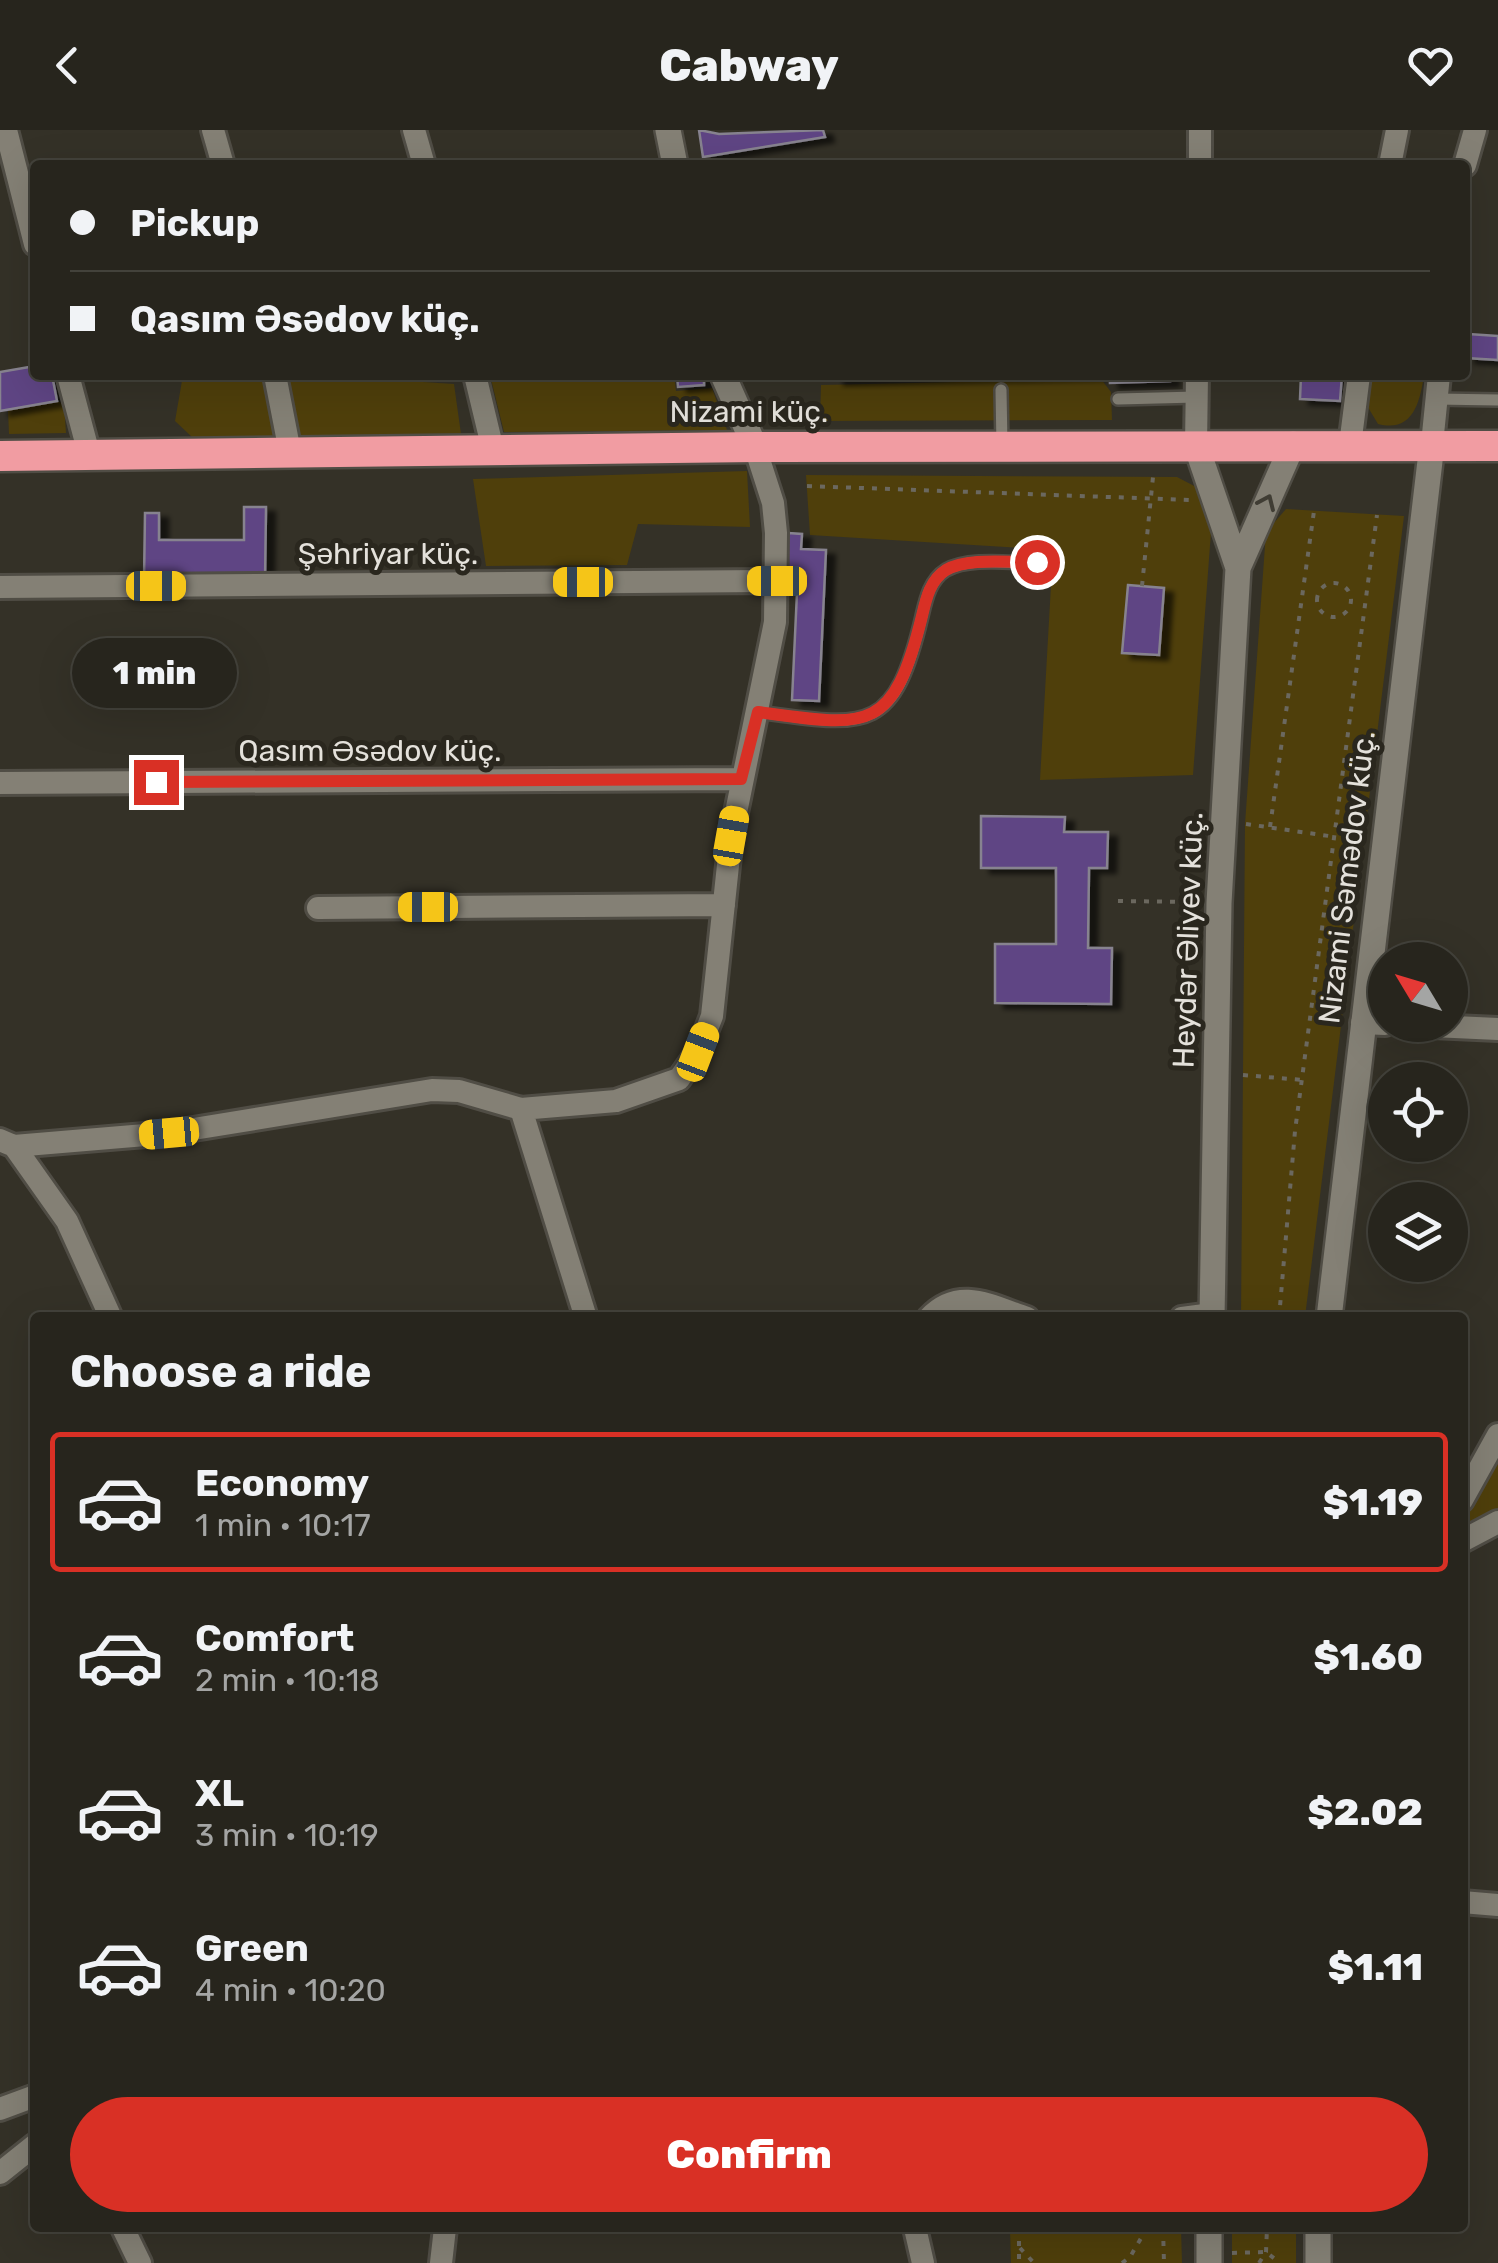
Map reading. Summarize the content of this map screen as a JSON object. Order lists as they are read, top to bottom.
{
  "streets": {
    "highway": ["Nizami küç."],
    "main road": ["Nizami Səmədov küç.", "Heydər Əliyev küç."],
    "street": ["Şəhriyar küç.", "Qasım Əsədov küç."]
  },
  "crossings": [
    ["Nizami küç.", "Nizami Səmədov küç."]
  ],
  "north": "top left",
  "page": {
    "header": "Cabway",
    "banner": ["Pickup", "Qasım Əsədov küç."],
    "bubble": "1 min",
    "heading": "Choose a ride",
    "list": [
      {
        "name": "Economy",
        "note": "1 min · 10:17",
        "value": "$1.19"
      },
      {
        "name": "Comfort",
        "note": "2 min · 10:18",
        "value": "$1.60"
      },
      {
        "name": "XL",
        "note": "3 min · 10:19",
        "value": "$2.02"
      },
      {
        "name": "Green",
        "note": "4 min · 10:20",
        "value": "$1.11"
      }
    ],
    "buttons": "Confirm"
  }
}
